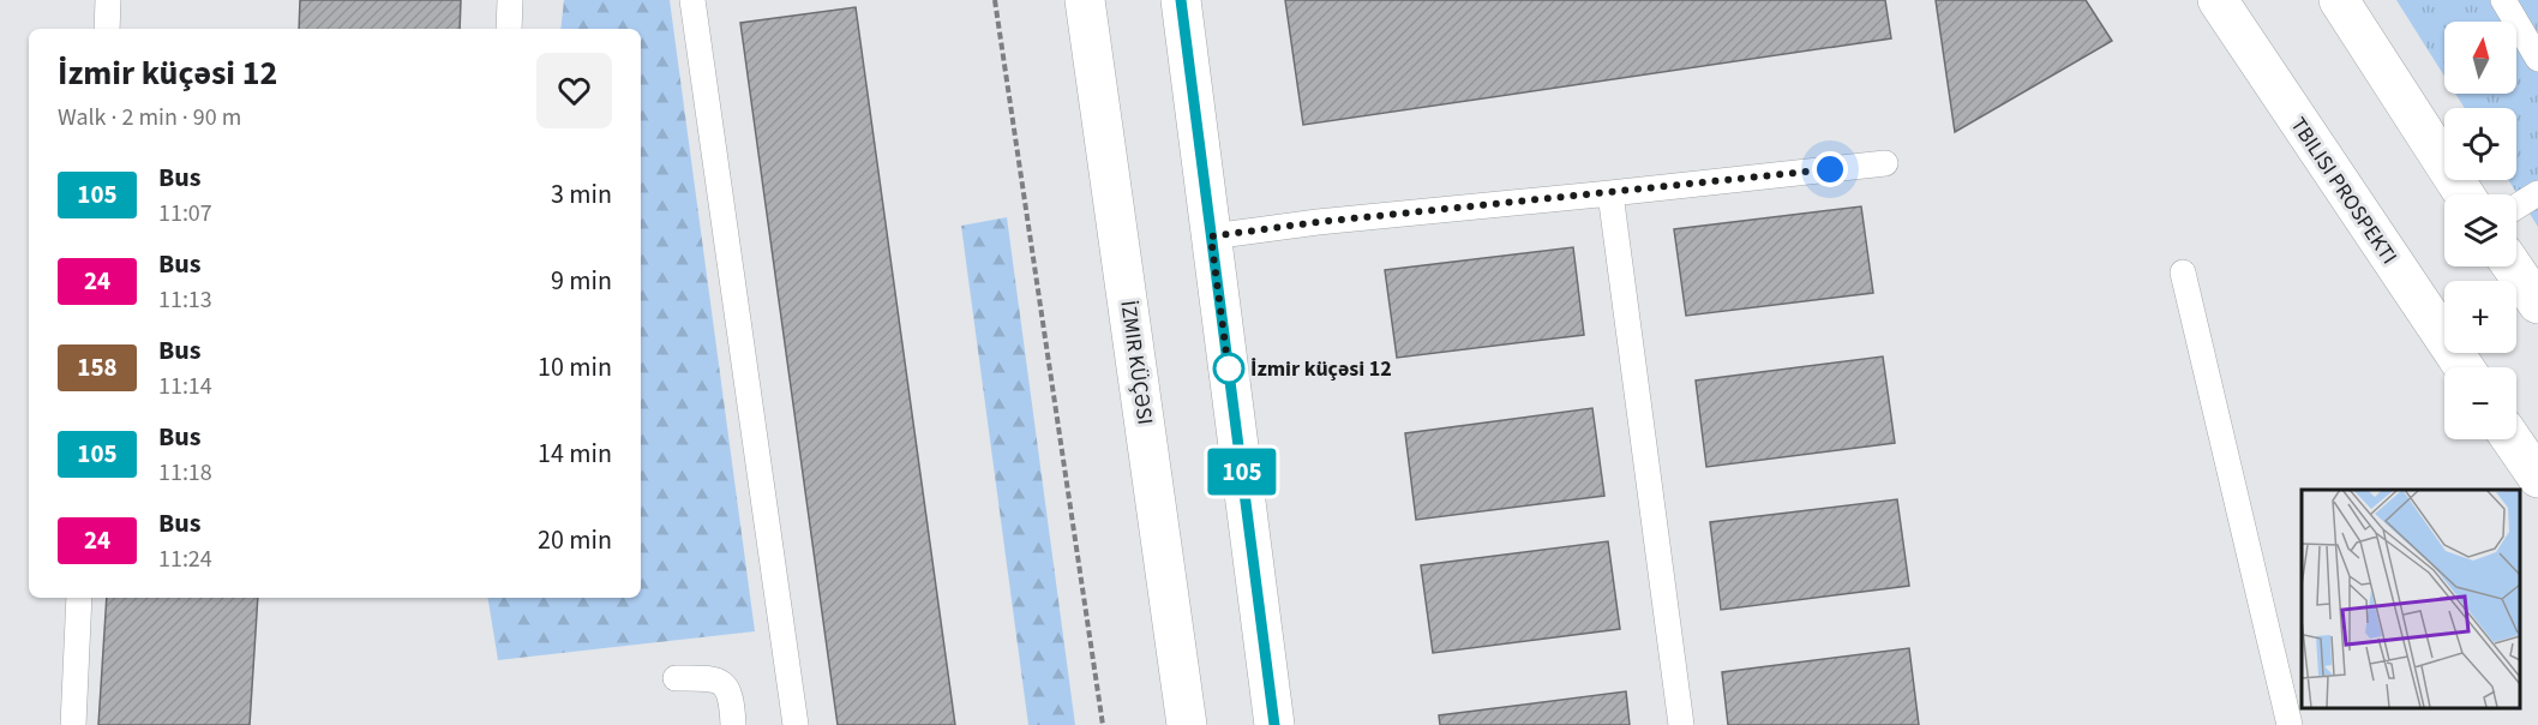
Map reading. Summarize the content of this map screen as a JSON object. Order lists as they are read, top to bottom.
{
  "streets": {
    "main road": ["TBILISI PROSPEKTI", "İZMIR KÜÇƏSI"]
  },
  "places": ["İzmir küçəsi 12"],
  "lines": ["bus line 105"],
  "north": "top",
  "page": {
    "on_map": "105",
    "map_buttons": ["+", "−"],
    "heading": ["İzmir küçəsi 12", "Walk · 2 min · 90 m"],
    "list": [
      {
        "mark": "105",
        "name": "Bus",
        "note": "11:07",
        "value": "3 min"
      },
      {
        "mark": "24",
        "name": "Bus",
        "note": "11:13",
        "value": "9 min"
      },
      {
        "mark": "158",
        "name": "Bus",
        "note": "11:14",
        "value": "10 min"
      },
      {
        "mark": "105",
        "name": "Bus",
        "note": "11:18",
        "value": "14 min"
      },
      {
        "mark": "24",
        "name": "Bus",
        "note": "11:24",
        "value": "20 min"
      }
    ]
  }
}
